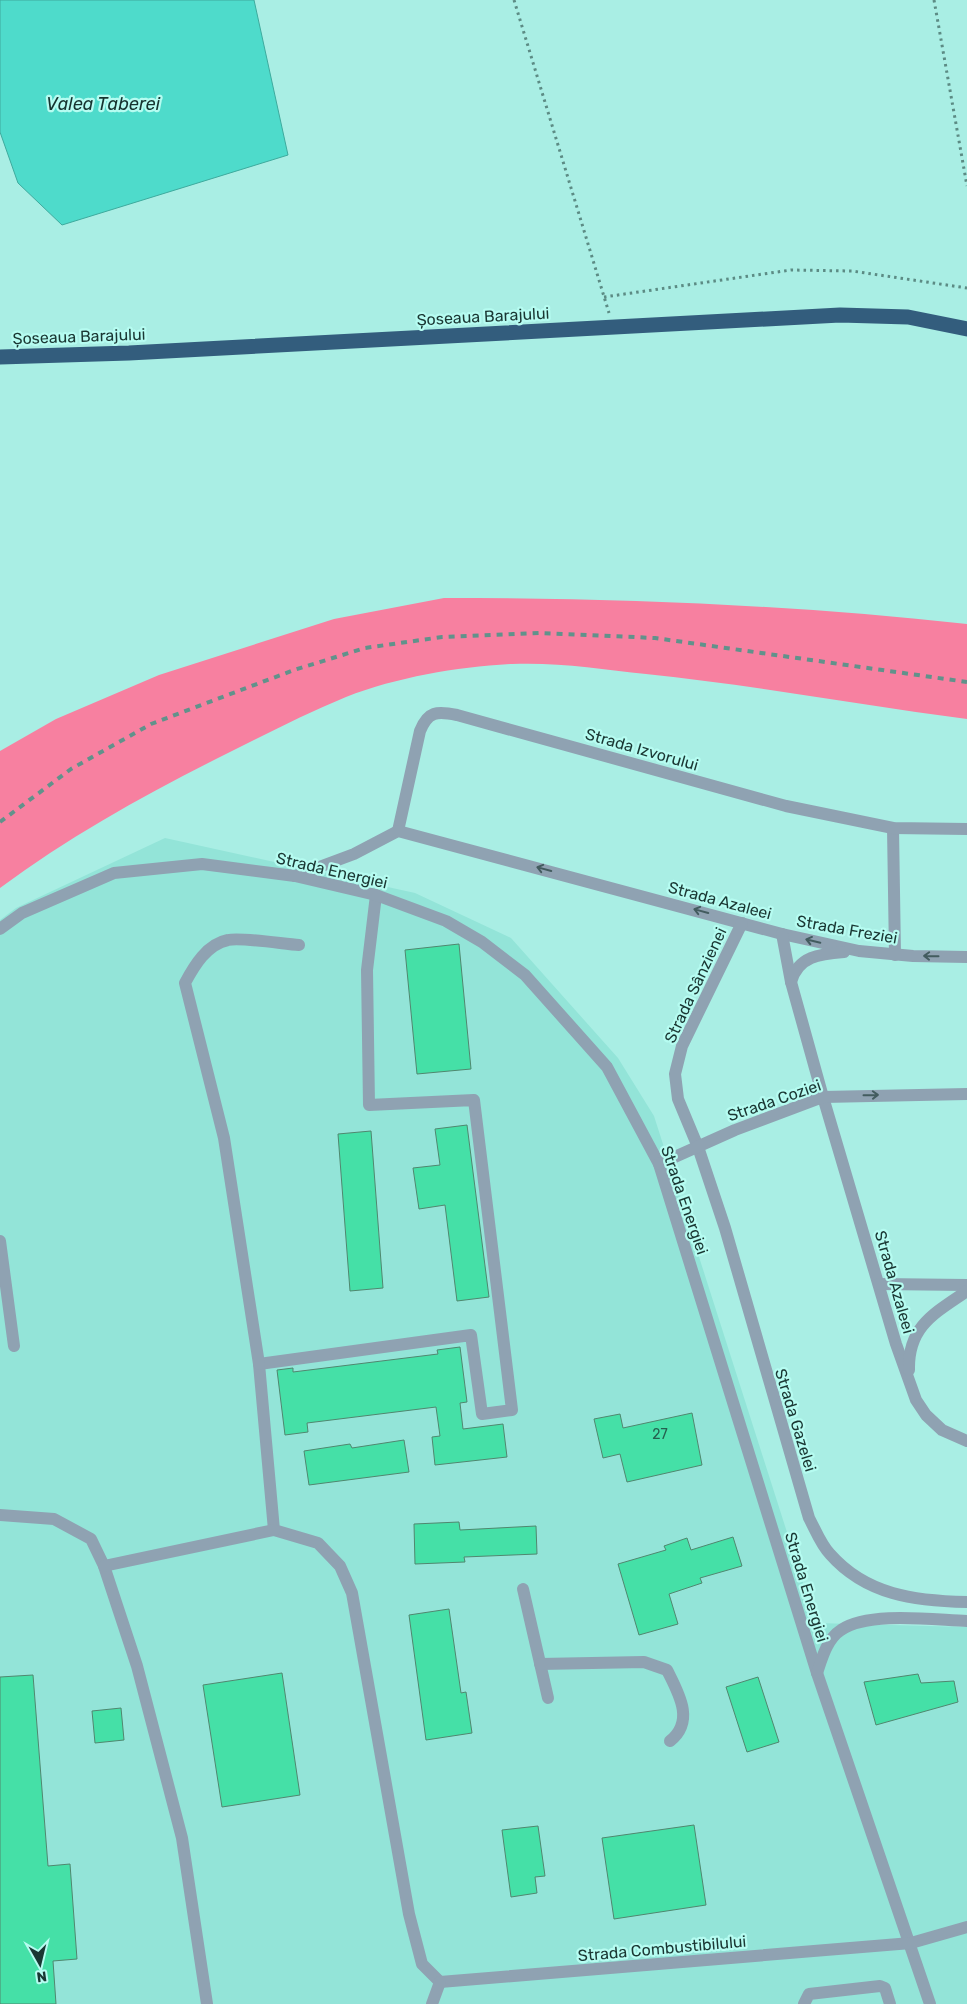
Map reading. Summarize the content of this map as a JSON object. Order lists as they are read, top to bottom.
{
  "streets": {
    "highway": ["Șoseaua Barajului"],
    "street": [
      "Strada Izvorului",
      "Strada Energiei",
      "Strada Azaleei",
      "Strada Freziei",
      "Strada Sânzienei",
      "Strada Coziei",
      "Strada Gazelei",
      "Strada Combustibilului"
    ]
  },
  "crossings": [
    ["Strada Izvorului", "Strada Azaleei"],
    ["Strada Energiei", "Strada Coziei"],
    ["Strada Energiei", "Strada Combustibilului"],
    ["Strada Azaleei", "Strada Freziei"],
    ["Strada Azaleei", "Strada Sânzienei"],
    ["Strada Azaleei", "Strada Coziei"],
    ["Strada Sânzienei", "Strada Coziei"],
    ["Strada Sânzienei", "Strada Gazelei"],
    ["Strada Coziei", "Strada Gazelei"]
  ],
  "one_way": ["Strada Freziei", "Strada Coziei"],
  "water": ["Valea Taberei"],
  "house_numbers": ["27"],
  "north": "bottom"
}
